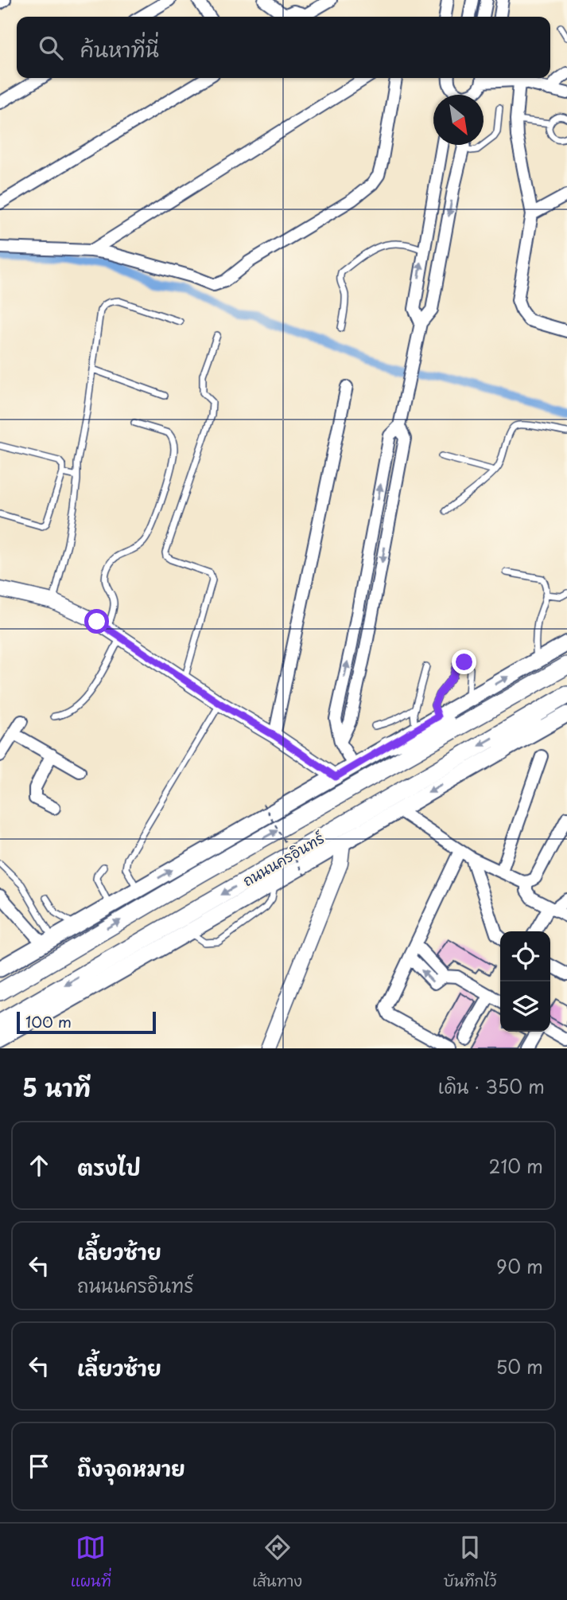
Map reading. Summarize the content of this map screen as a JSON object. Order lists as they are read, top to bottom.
{
  "streets": {
    "main road": ["ถนนนครอินทร์"]
  },
  "scale_bar": "100 m",
  "north": "bottom right",
  "page": {
    "search": "ค้นหาที่นี่",
    "scale": "100 m",
    "heading": ["5 นาที", "เดิน · 350 m"],
    "list": [
      ["ตรงไป", "210 m"],
      ["เลี้ยวซ้าย", "ถนนนครอินทร์", "90 m"],
      ["เลี้ยวซ้าย", "50 m"],
      "ถึงจุดหมาย"
    ],
    "nav": ["แผนที่", "เส้นทาง", "บันทึกไว้"]
  }
}
